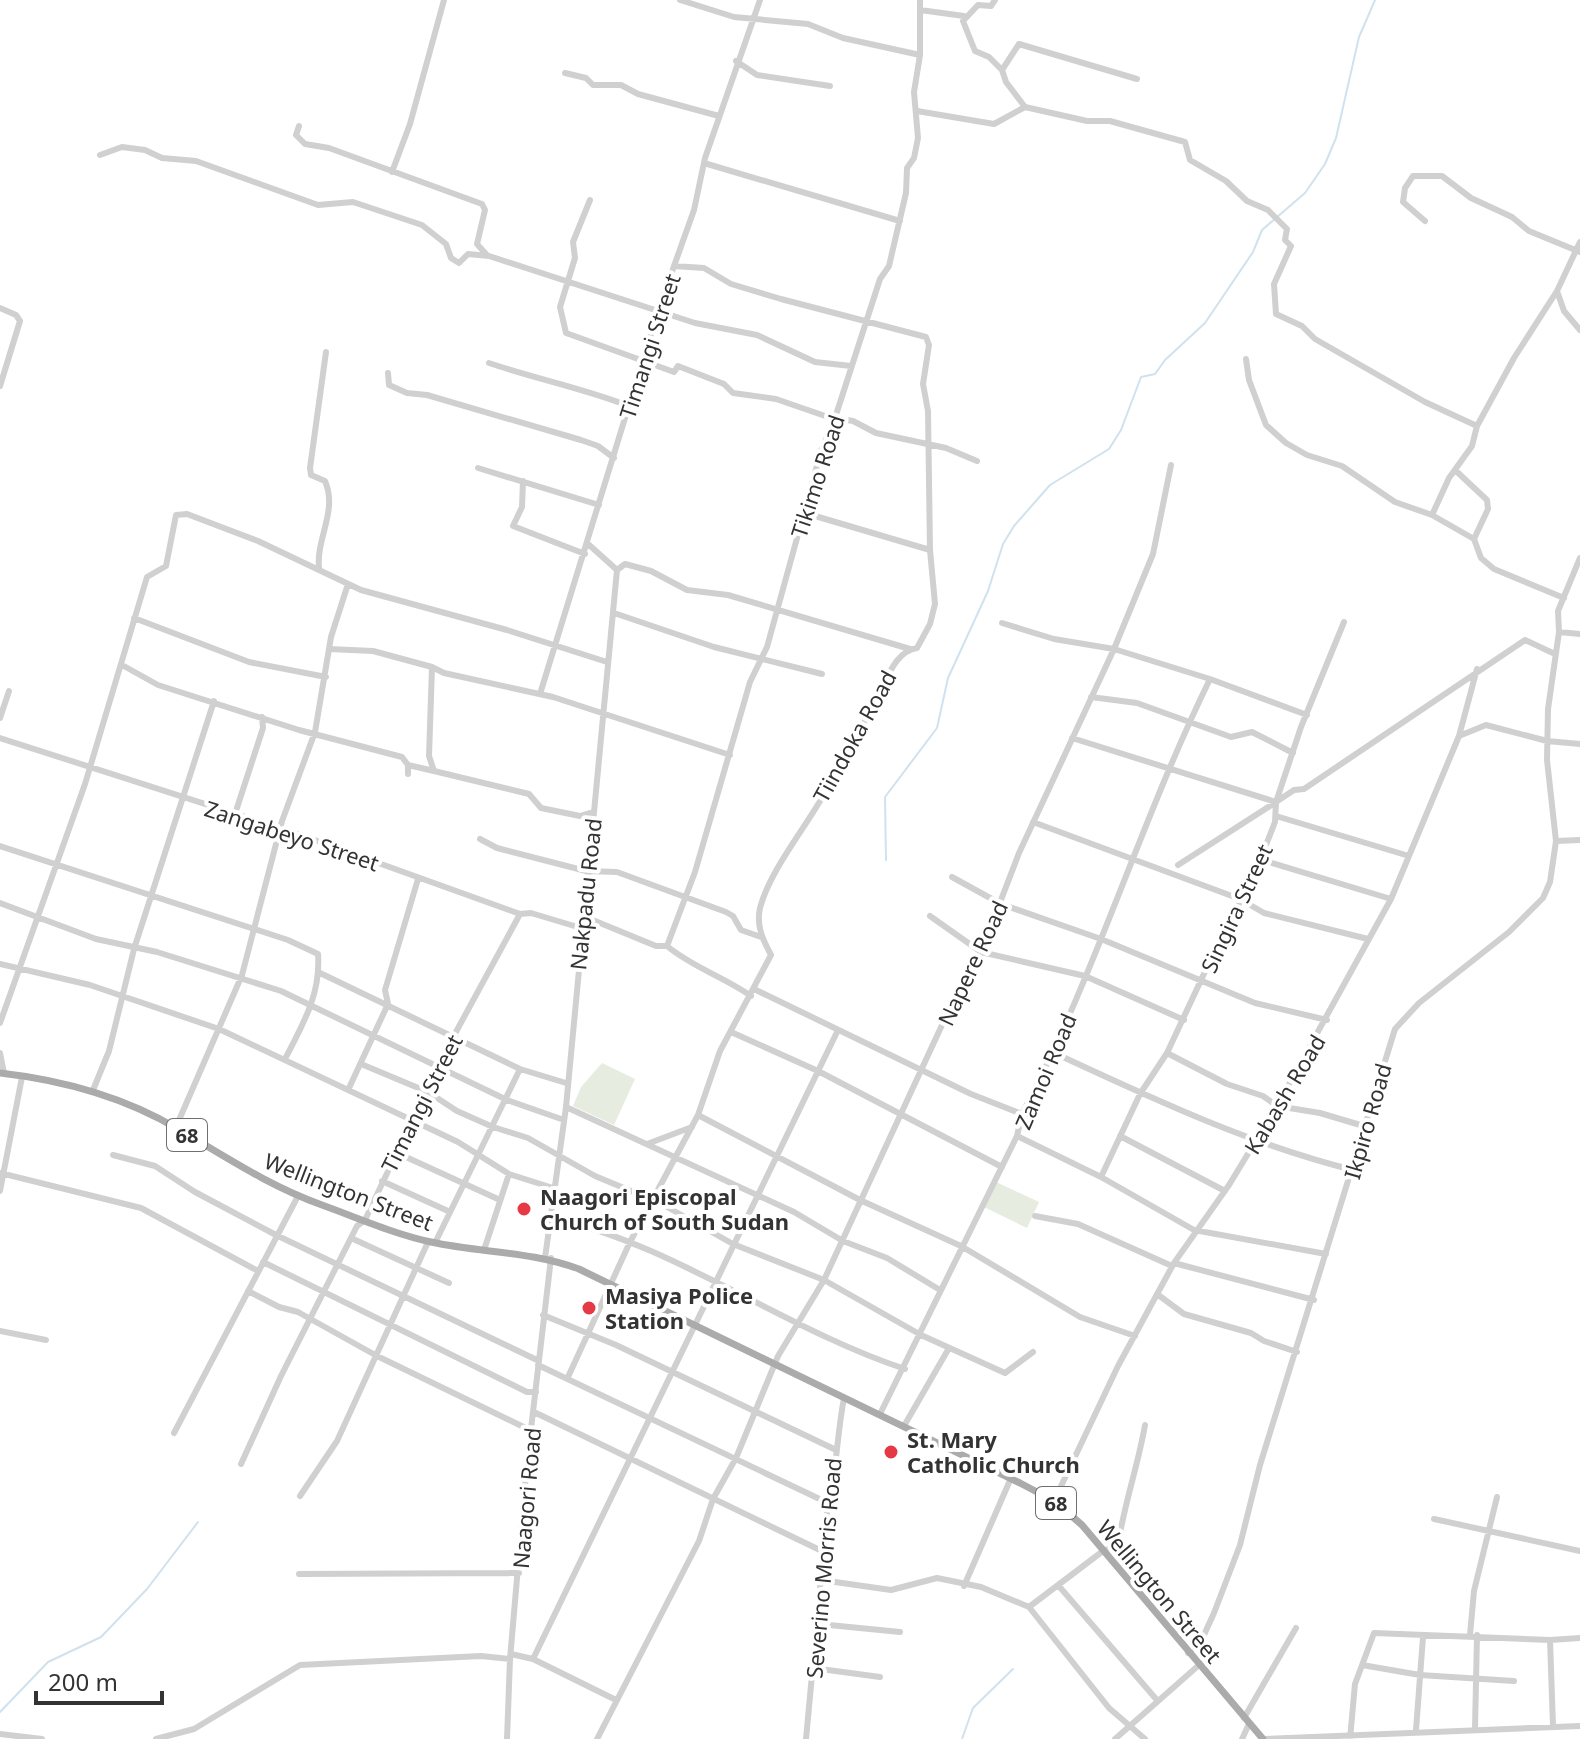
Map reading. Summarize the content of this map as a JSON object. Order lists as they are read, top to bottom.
{
  "streets": {
    "main road": ["68", "Wellington Street"],
    "street": [
      "Timangi Street",
      "Tikimo Road",
      "Tiindoka Road",
      "Zangabeyo Street",
      "Nakpadu Road",
      "Singira Street",
      "Napere Road",
      "Zamoi Road",
      "Kabash Road",
      "Ikpiro Road",
      "Naagori Road",
      "Severino Morris Road"
    ]
  },
  "crossings": [
    ["Timangi Street", "Zangabeyo Street"],
    ["Timangi Street", "Wellington Street"],
    ["Tikimo Road", "Tiindoka Road"],
    ["Zangabeyo Street", "Nakpadu Road"],
    ["Nakpadu Road", "Wellington Street"],
    ["Nakpadu Road", "Naagori Road"],
    ["Napere Road", "Wellington Street"],
    ["Zamoi Road", "Wellington Street"],
    ["Kabash Road", "Wellington Street"],
    ["Ikpiro Road", "Wellington Street"],
    ["Wellington Street", "Naagori Road"],
    ["Wellington Street", "Severino Morris Road"]
  ],
  "places": ["Naagori Episcopal Church of South Sudan", "Masiya Police Station", "St. Mary Catholic Church"],
  "scale_bar": "200 m"
}
